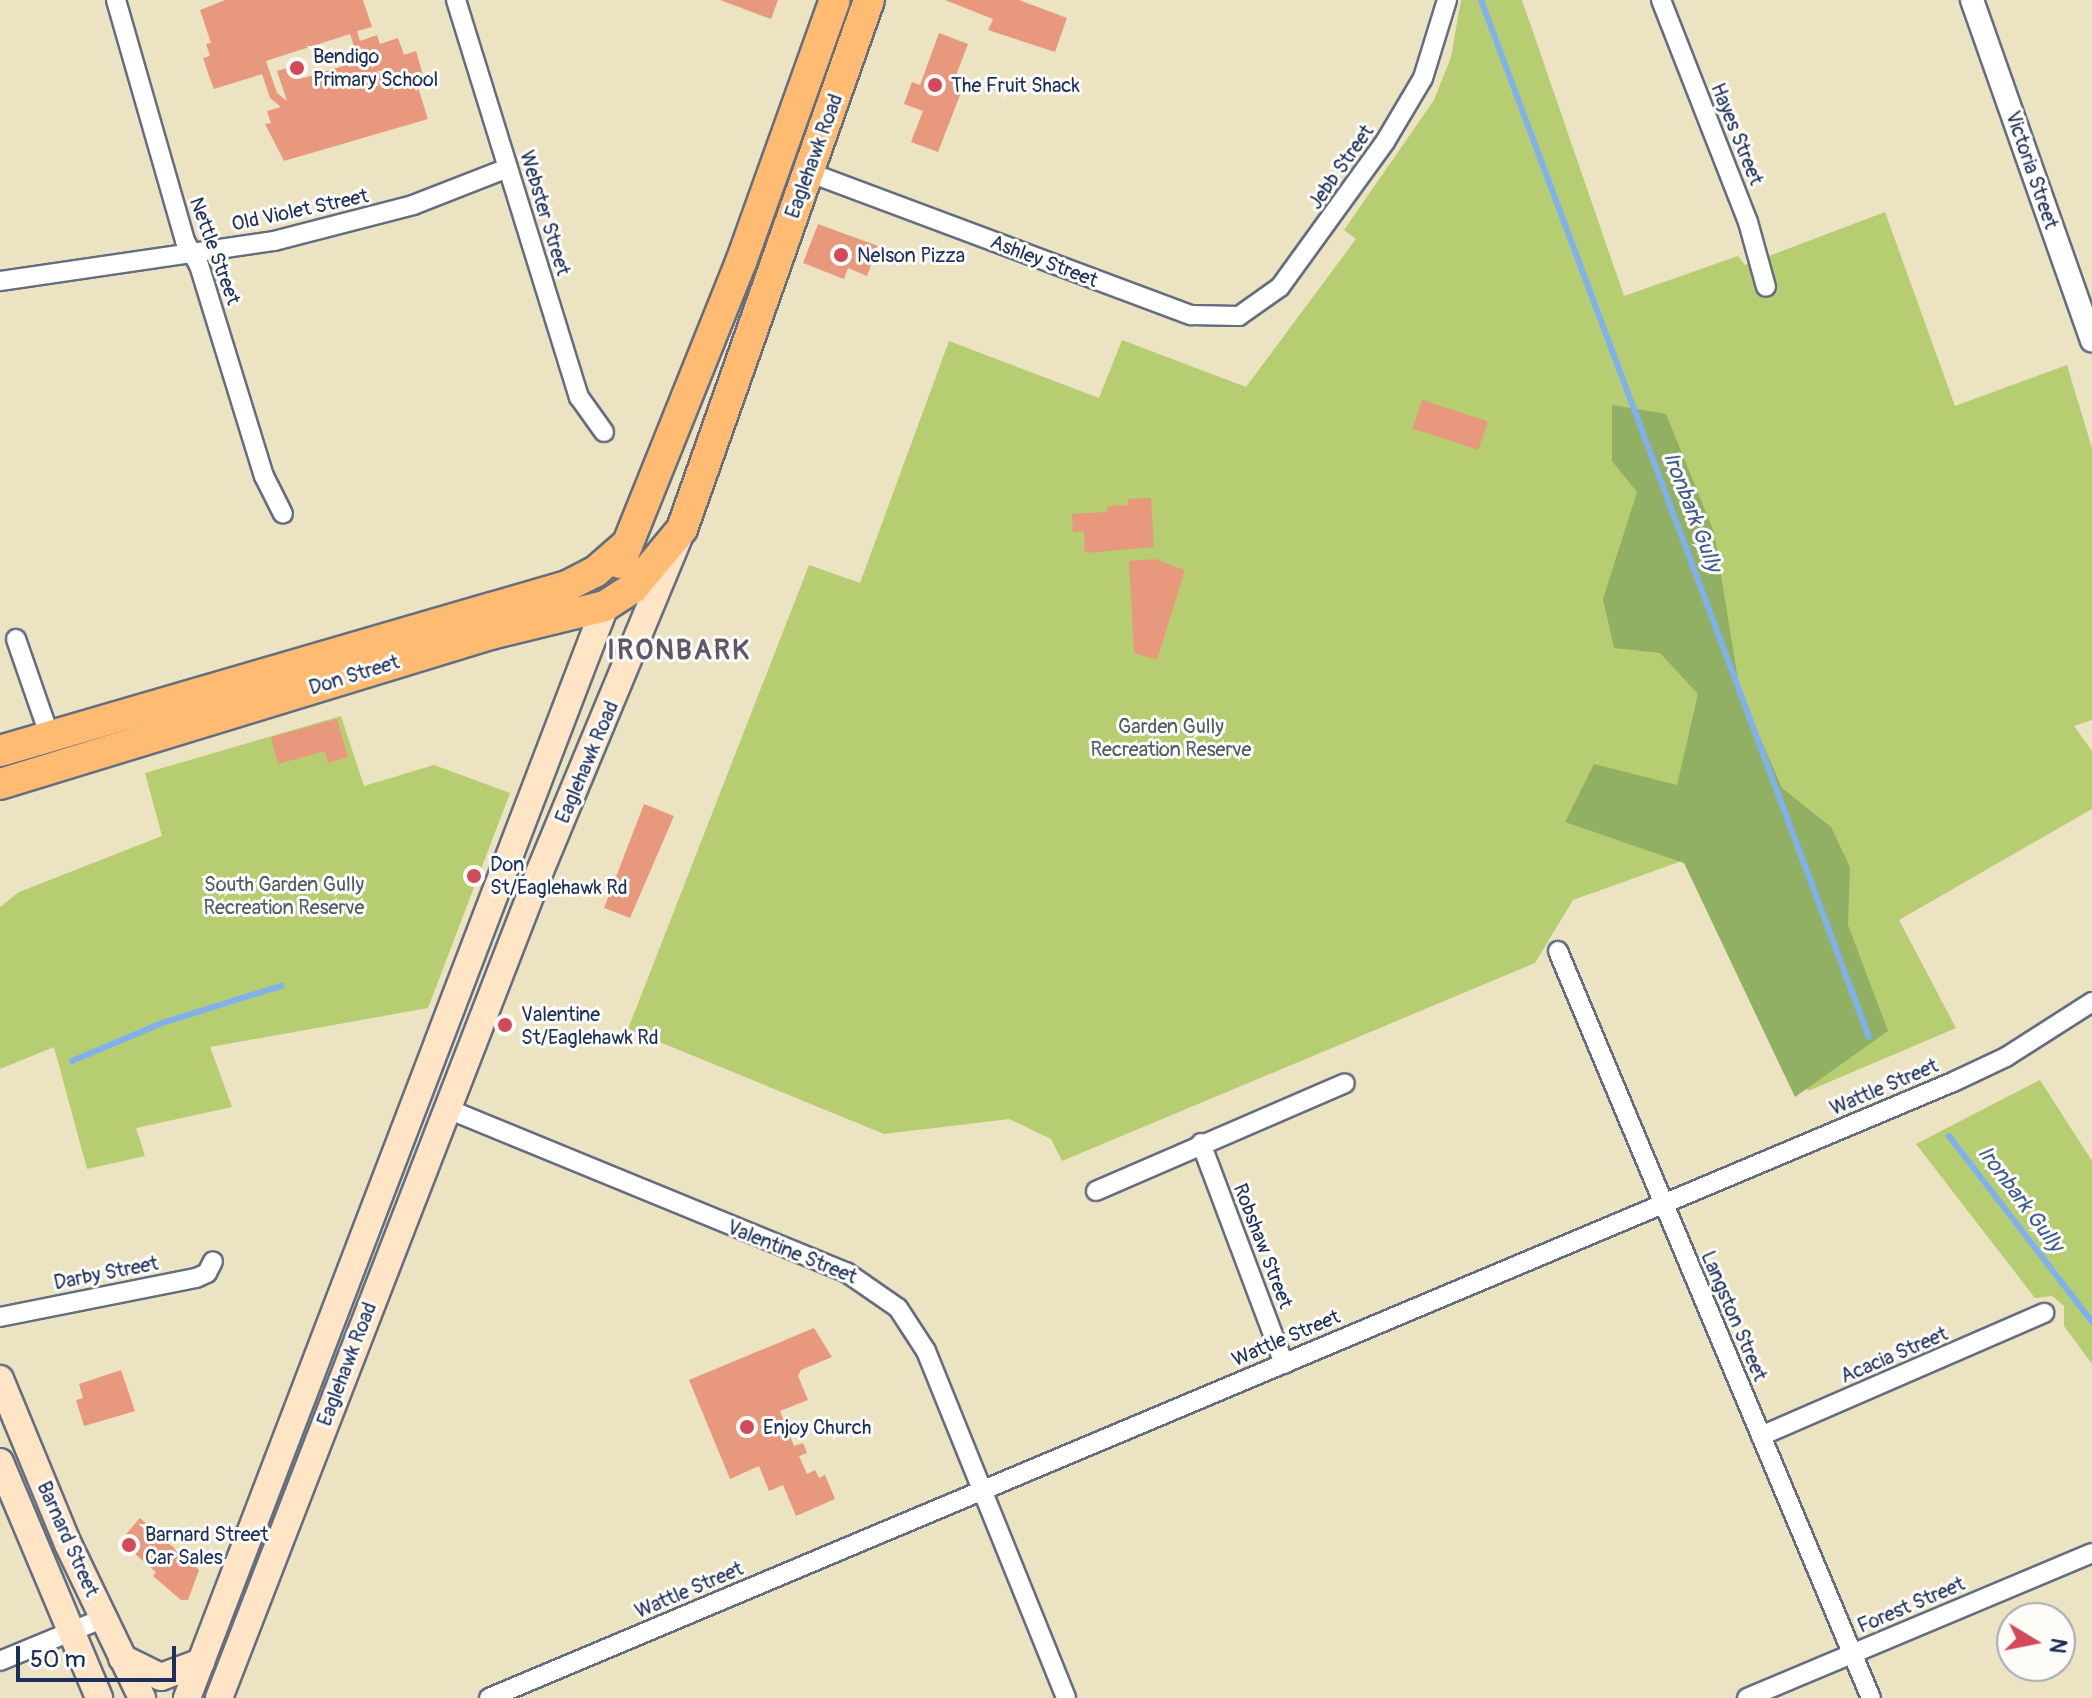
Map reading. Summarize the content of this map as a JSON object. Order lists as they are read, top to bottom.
{
  "streets": {
    "highway": ["Eaglehawk Road", "Ashley Street", "Don Street"],
    "main road": ["Valentine Street", "Barnard Street"],
    "street": [
      "Hayes Street",
      "Jebb Street",
      "Victoria Street",
      "Old Violet Street",
      "Webster Street",
      "Nettle Street",
      "Wattle Street",
      "Robshaw Street",
      "Darby Street",
      "Langston Street",
      "Acacia Street",
      "Forest Street"
    ]
  },
  "crossings": [
    ["Eaglehawk Road", "Ashley Street"],
    ["Eaglehawk Road", "Don Street"],
    ["Eaglehawk Road", "Valentine Street"],
    ["Jebb Street", "Ashley Street"],
    ["Old Violet Street", "Webster Street"],
    ["Old Violet Street", "Nettle Street"],
    ["Wattle Street", "Robshaw Street"],
    ["Wattle Street", "Valentine Street"],
    ["Wattle Street", "Langston Street"],
    ["Langston Street", "Acacia Street"],
    ["Langston Street", "Forest Street"]
  ],
  "districts": ["IRONBARK"],
  "water": ["Ironbark Gully"],
  "parks": ["Garden Gully Recreation Reserve", "South Garden Gully Recreation Reserve"],
  "places": [
    "Bendigo Primary School",
    "The Fruit Shack",
    "Nelson Pizza",
    "Don St/Eaglehawk Rd",
    "Valentine St/Eaglehawk Rd",
    "Enjoy Church",
    "Barnard Street Car Sales"
  ],
  "scale_bar": "50 m",
  "north": "right"
}
